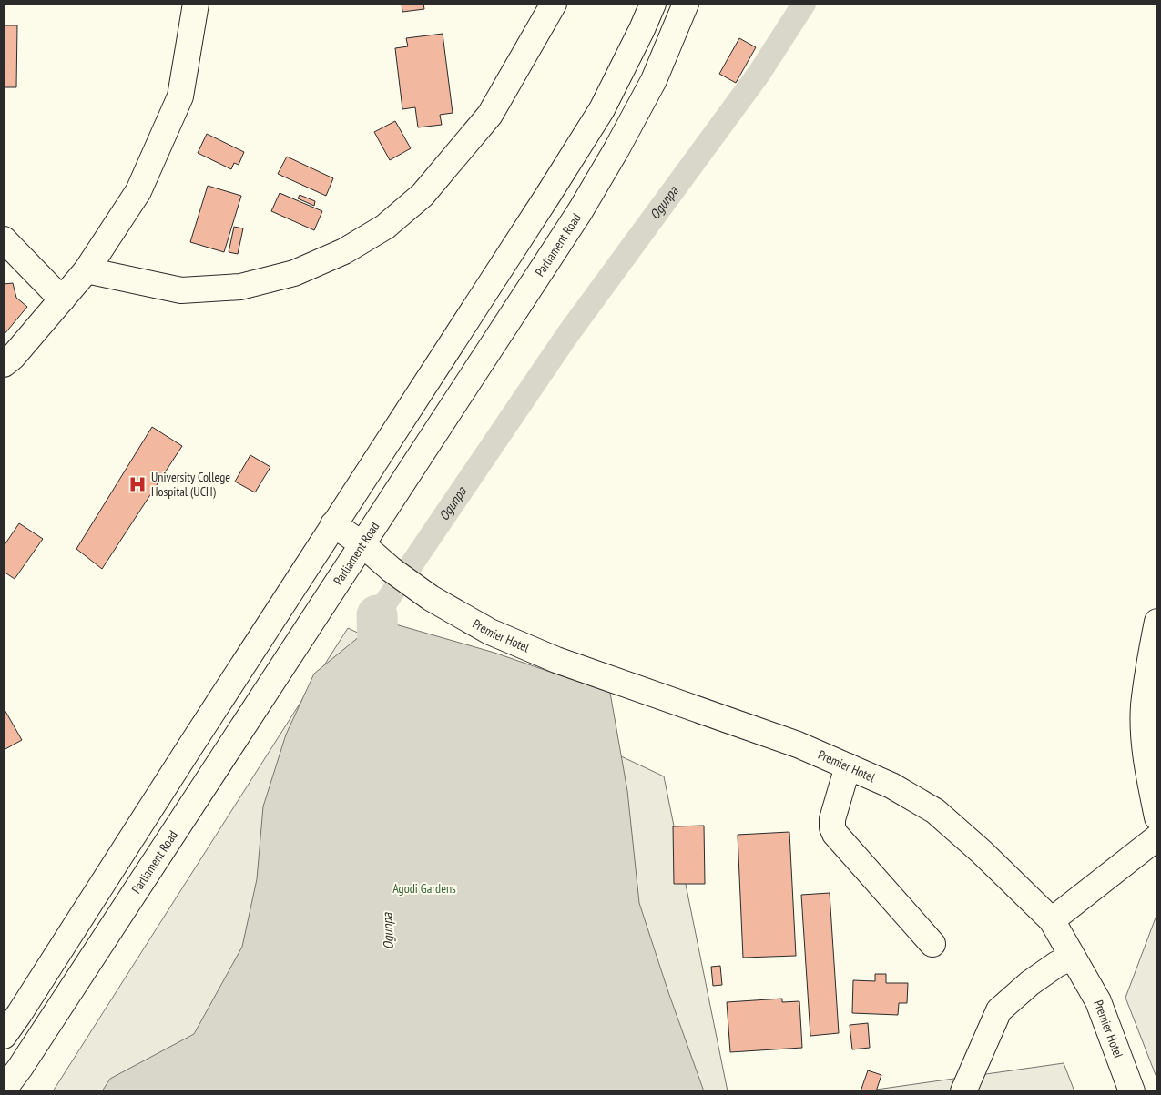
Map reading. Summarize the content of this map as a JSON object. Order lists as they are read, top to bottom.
{
  "streets": {
    "main road": ["Parliament Road", "Premier Hotel"]
  },
  "crossings": [
    ["Parliament Road", "Premier Hotel"]
  ],
  "water": ["Ogunpa"],
  "parks": ["Agodi Gardens"],
  "places": {
    "hospital": ["University College Hospital (UCH)"]
  }
}
